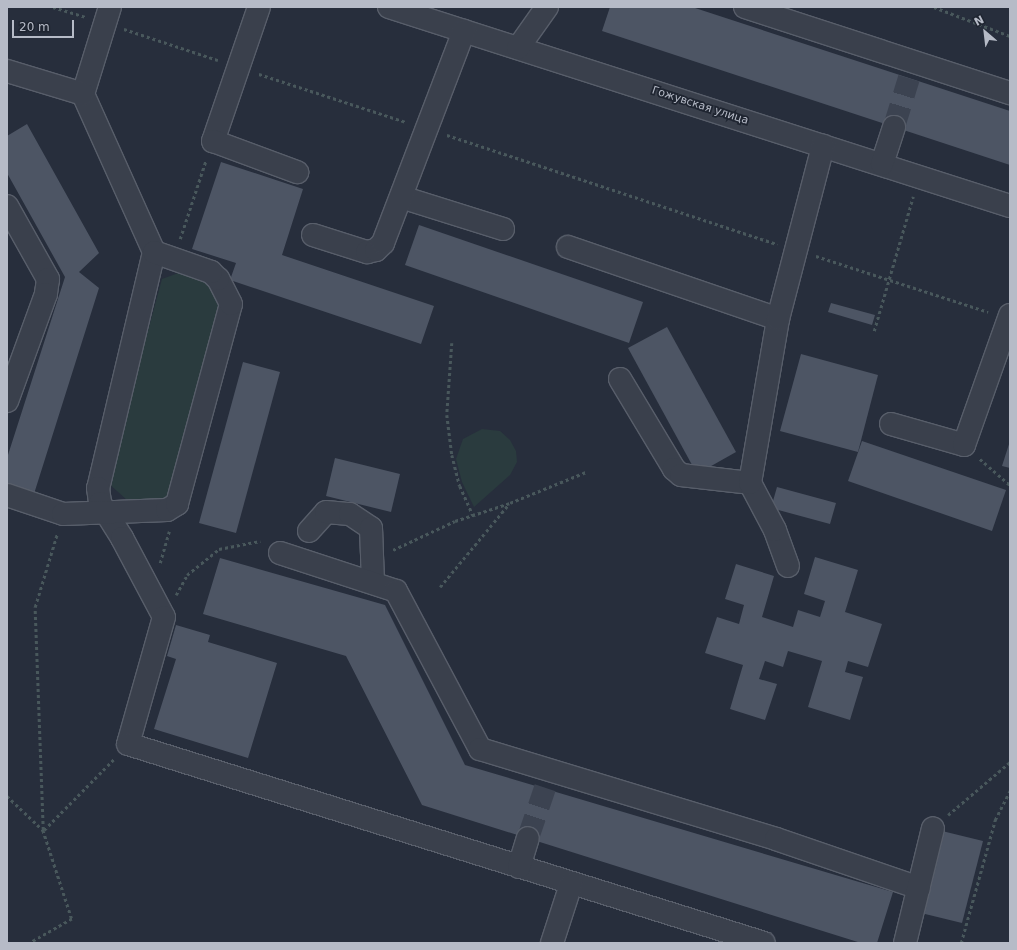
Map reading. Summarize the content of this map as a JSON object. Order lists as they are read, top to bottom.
{
  "streets": {
    "street": ["Гожувская улица"]
  },
  "scale_bar": "20 m",
  "north": "top left"
}
